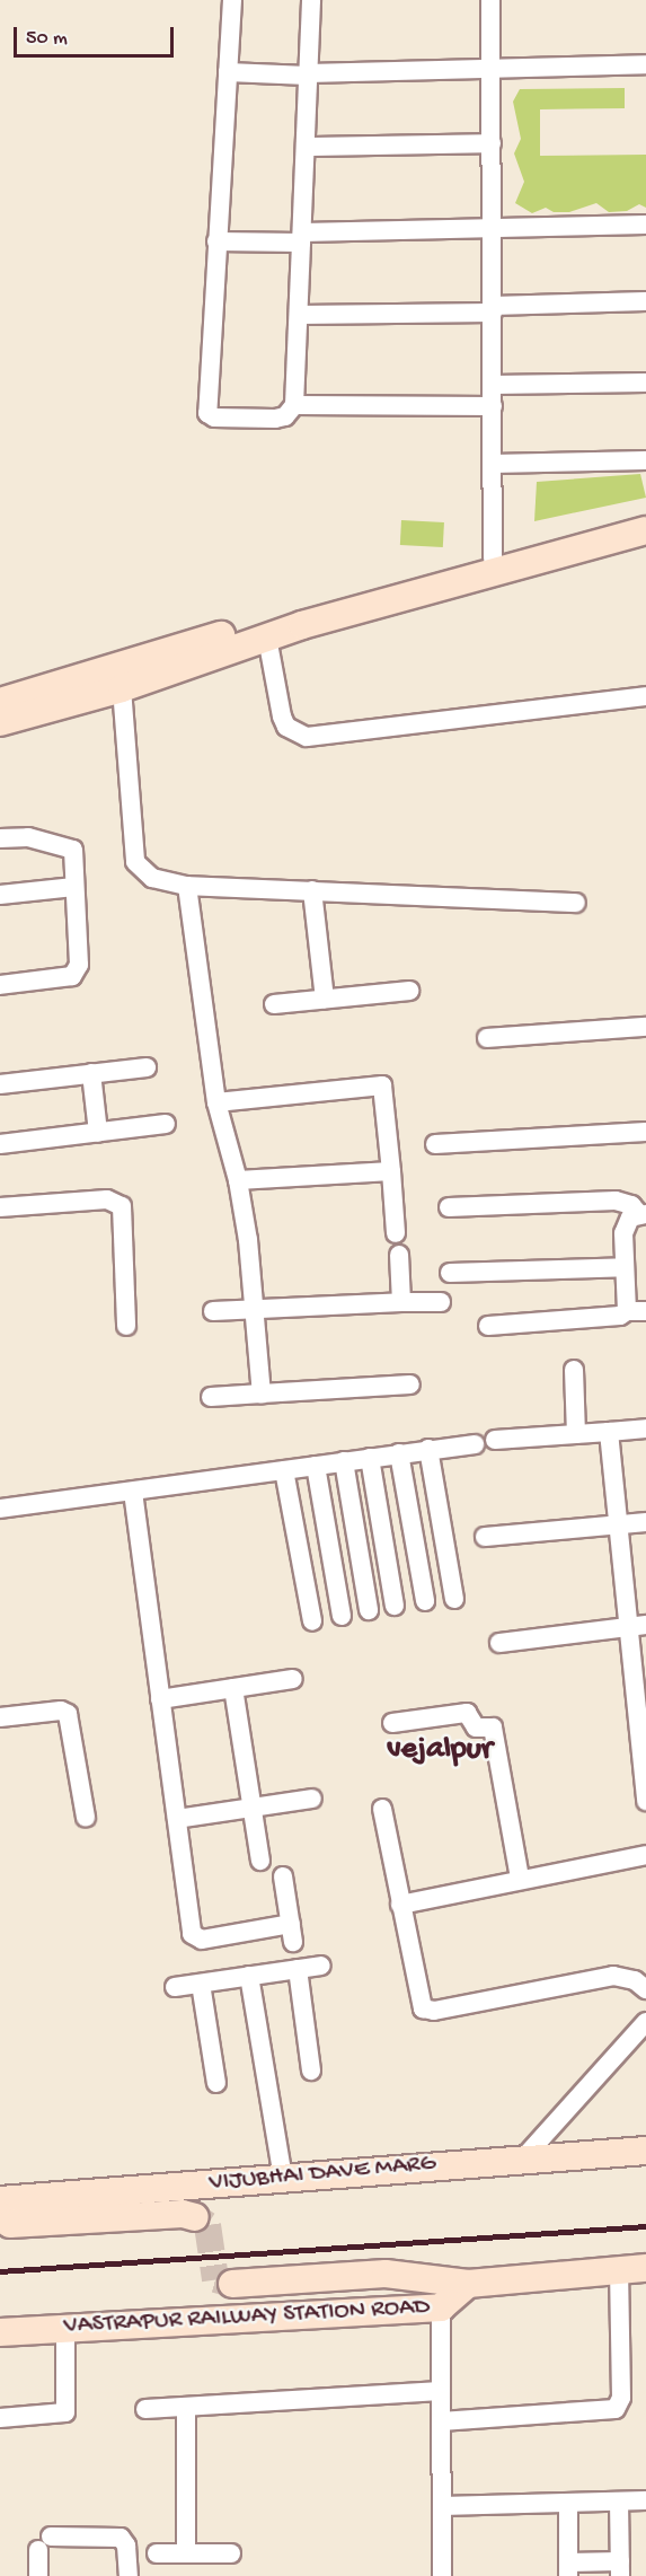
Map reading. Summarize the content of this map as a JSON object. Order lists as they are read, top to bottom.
{
  "streets": {
    "street": ["VIJUBHAI DAVE MARG", "VASTRAPUR RAILWAY STATION ROAD"]
  },
  "districts": ["vejalpur"],
  "scale_bar": "50 m"
}
